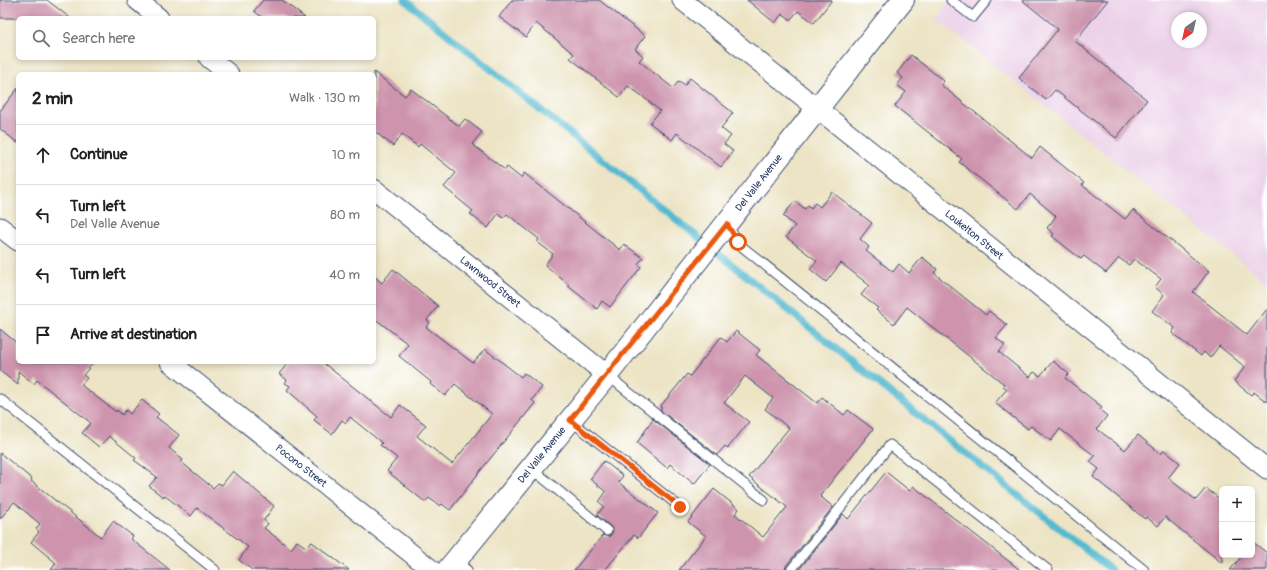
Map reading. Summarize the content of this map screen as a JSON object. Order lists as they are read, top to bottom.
{
  "streets": {
    "street": [
      "Del Valle Avenue",
      "Loukelton Street",
      "Lawnwood Street",
      "Pocono Street"
    ]
  },
  "crossings": [
    ["Del Valle Avenue", "Loukelton Street"],
    ["Del Valle Avenue", "Lawnwood Street"]
  ],
  "north": "bottom left",
  "page": {
    "search": "Search here",
    "heading": ["2 min", "Walk · 130 m"],
    "list": [
      ["Continue", "10 m"],
      ["Turn left", "Del Valle Avenue", "80 m"],
      ["Turn left", "40 m"],
      "Arrive at destination"
    ],
    "map_buttons": ["+", "−"]
  }
}
